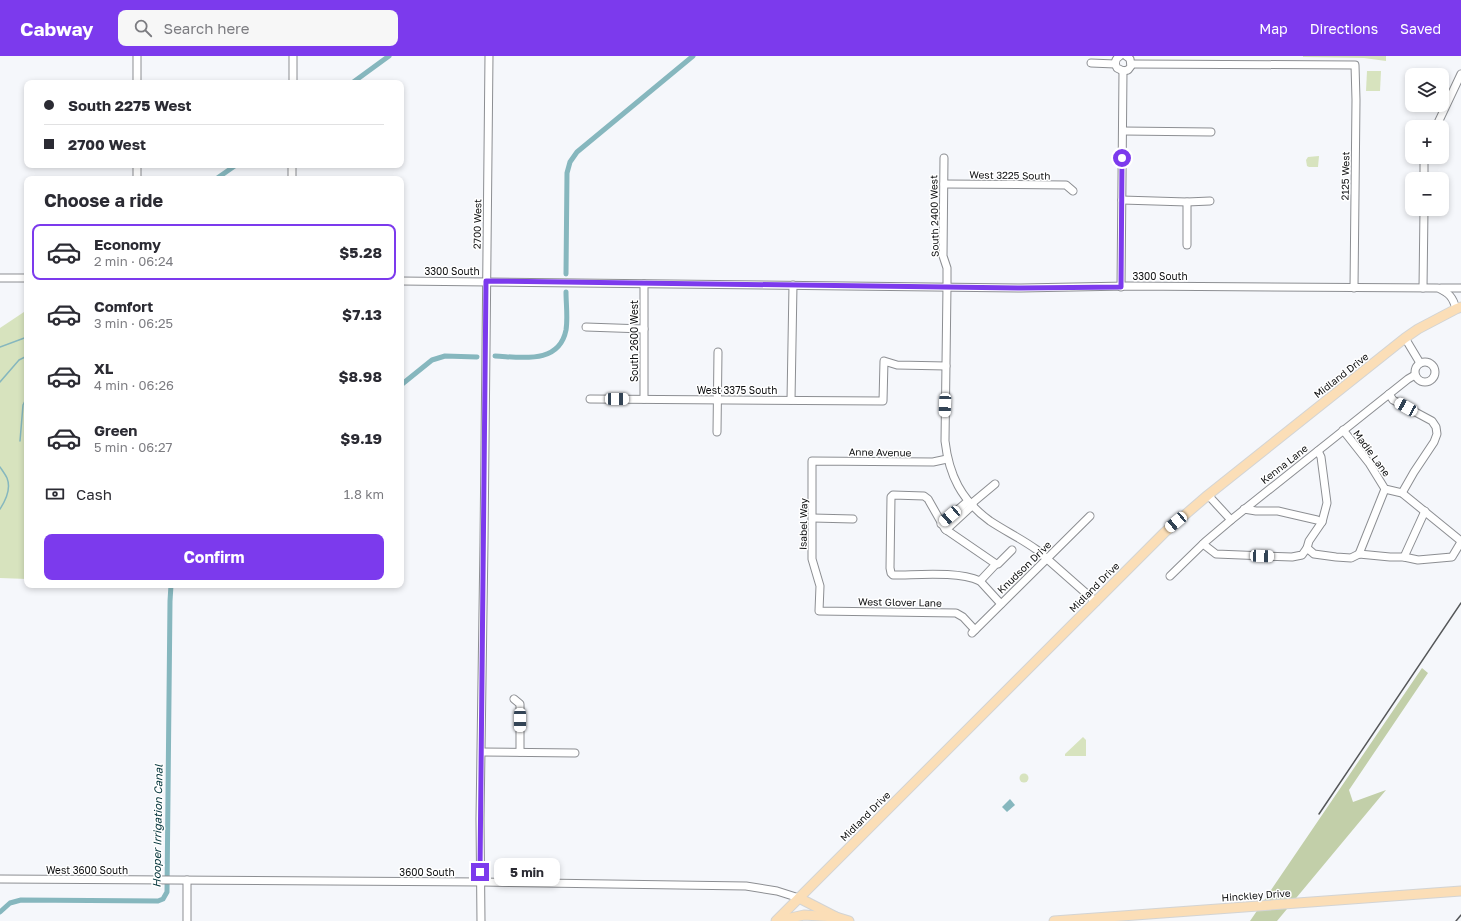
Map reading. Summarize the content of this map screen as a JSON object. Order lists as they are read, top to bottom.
{
  "streets": {
    "main road": ["Midland Drive", "Hinckley Drive"],
    "street": [
      "West 3225 South",
      "2125 West",
      "South 2400 West",
      "2700 West",
      "3300 South",
      "South 2600 West",
      "West 3375 South",
      "Anne Avenue",
      "Madie Lane",
      "Kenna Lane",
      "Isabel Way",
      "Knudson Drive",
      "West Glover Lane",
      "West 3600 South",
      "3600 South"
    ]
  },
  "crossings": [
    ["West 3225 South", "South 2400 West"],
    ["2125 West", "3300 South"],
    ["South 2400 West", "3300 South"],
    ["South 2400 West", "Midland Drive"],
    ["South 2400 West", "West 3375 South"],
    ["South 2400 West", "Anne Avenue"],
    ["South 2400 West", "Knudson Drive"],
    ["2700 West", "3300 South"],
    ["2700 West", "3600 South"],
    ["3300 South", "South 2600 West"],
    ["South 2600 West", "West 3375 South"],
    ["Midland Drive", "3600 South"],
    ["Anne Avenue", "Isabel Way"],
    ["Madie Lane", "Kenna Lane"],
    ["Isabel Way", "West Glover Lane"],
    ["Knudson Drive", "West Glover Lane"],
    ["West 3600 South", "3600 South"]
  ],
  "water": ["Hooper Irrigation Canal"],
  "page": {
    "header": "Cabway",
    "search": "Search here",
    "nav": ["Map", "Directions", "Saved"],
    "map_buttons": ["+", "−"],
    "banner": ["South 2275 West", "2700 West"],
    "heading": "Choose a ride",
    "list": [
      {
        "name": "Economy",
        "note": "2 min · 06:24",
        "value": "$5.28"
      },
      {
        "name": "Comfort",
        "note": "3 min · 06:25",
        "value": "$7.13"
      },
      {
        "name": "XL",
        "note": "4 min · 06:26",
        "value": "$8.98"
      },
      {
        "name": "Green",
        "note": "5 min · 06:27",
        "value": "$9.19"
      }
    ],
    "pay": ["Cash", "1.8 km"],
    "buttons": "Confirm",
    "bubble": "5 min"
  }
}
